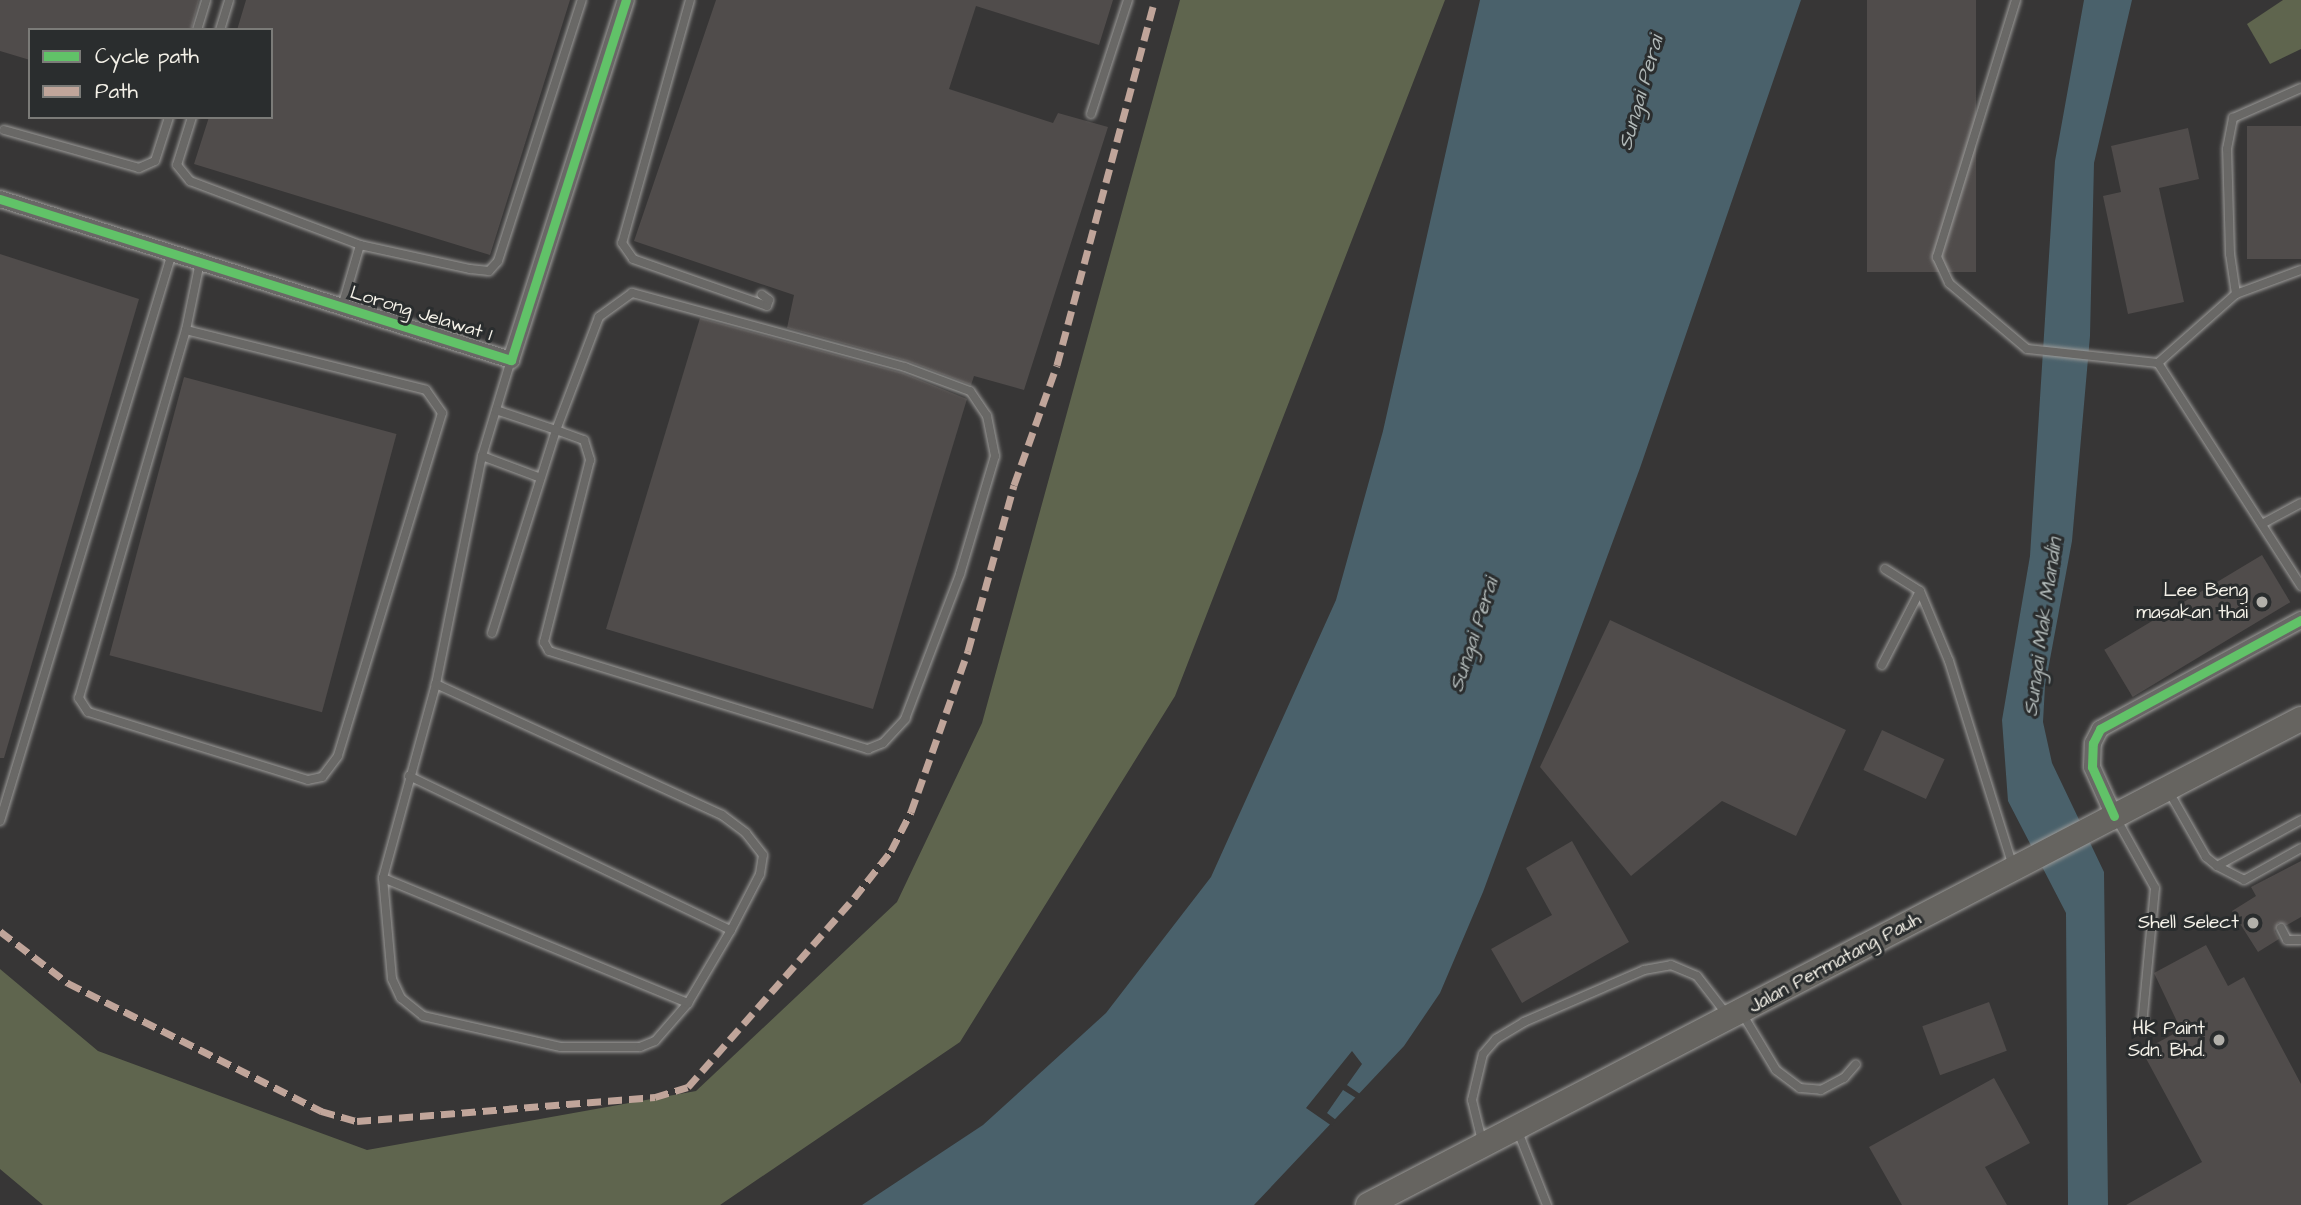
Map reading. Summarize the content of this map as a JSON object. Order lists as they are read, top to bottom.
{
  "streets": {
    "main road": ["Jalan Permatang Pauh"],
    "street": ["Lorong Jelawat 1"]
  },
  "water": ["Sungai Perai", "Sungai Mak Mandin"],
  "places": ["Lee Beng masakan thai", "Shell Select", "HK Paint Sdn. Bhd."],
  "legend": ["Cycle path", "Path"]
}
